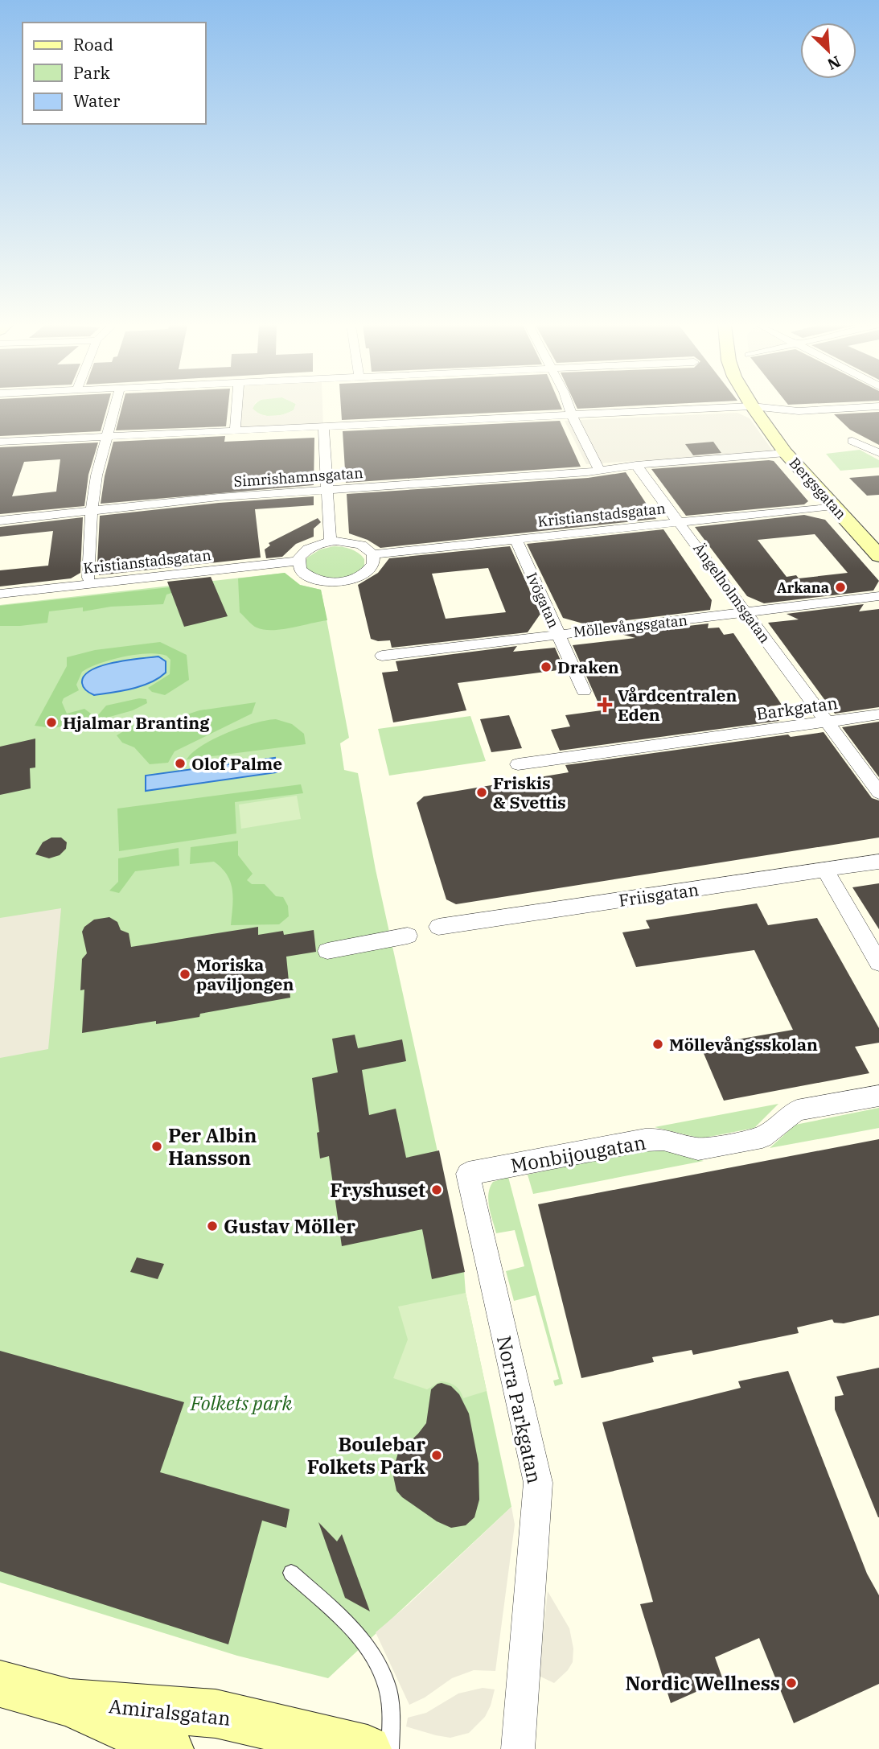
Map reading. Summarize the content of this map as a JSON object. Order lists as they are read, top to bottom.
{
  "streets": {
    "street": [
      "Simrishamnsgatan",
      "Bergsgatan",
      "Kristianstadsgatan",
      "Ängelholmsgatan",
      "Ivögatan",
      "Möllevångsgatan",
      "Barkgatan",
      "Friisgatan",
      "Monbijougatan",
      "Norra Parkgatan",
      "Amiralsgatan"
    ]
  },
  "crossings": [
    ["Simrishamnsgatan", "Bergsgatan"],
    ["Simrishamnsgatan", "Ängelholmsgatan"],
    ["Bergsgatan", "Kristianstadsgatan"],
    ["Kristianstadsgatan", "Ängelholmsgatan"],
    ["Kristianstadsgatan", "Ivögatan"],
    ["Ängelholmsgatan", "Möllevångsgatan"],
    ["Ängelholmsgatan", "Barkgatan"],
    ["Ivögatan", "Möllevångsgatan"],
    ["Monbijougatan", "Norra Parkgatan"]
  ],
  "parks": ["Folkets park"],
  "places": {
    "other": [
      "Arkana",
      "Draken",
      "Hjalmar Branting",
      "Olof Palme",
      "Friskis & Svettis",
      "Moriska paviljongen",
      "Möllevångsskolan",
      "Per Albin Hansson",
      "Fryshuset",
      "Gustav Möller",
      "Boulebar Folkets Park",
      "Nordic Wellness"
    ],
    "health": ["Vårdcentralen Eden"]
  },
  "legend": ["Road", "Park", "Water"],
  "north": "bottom right"
}
